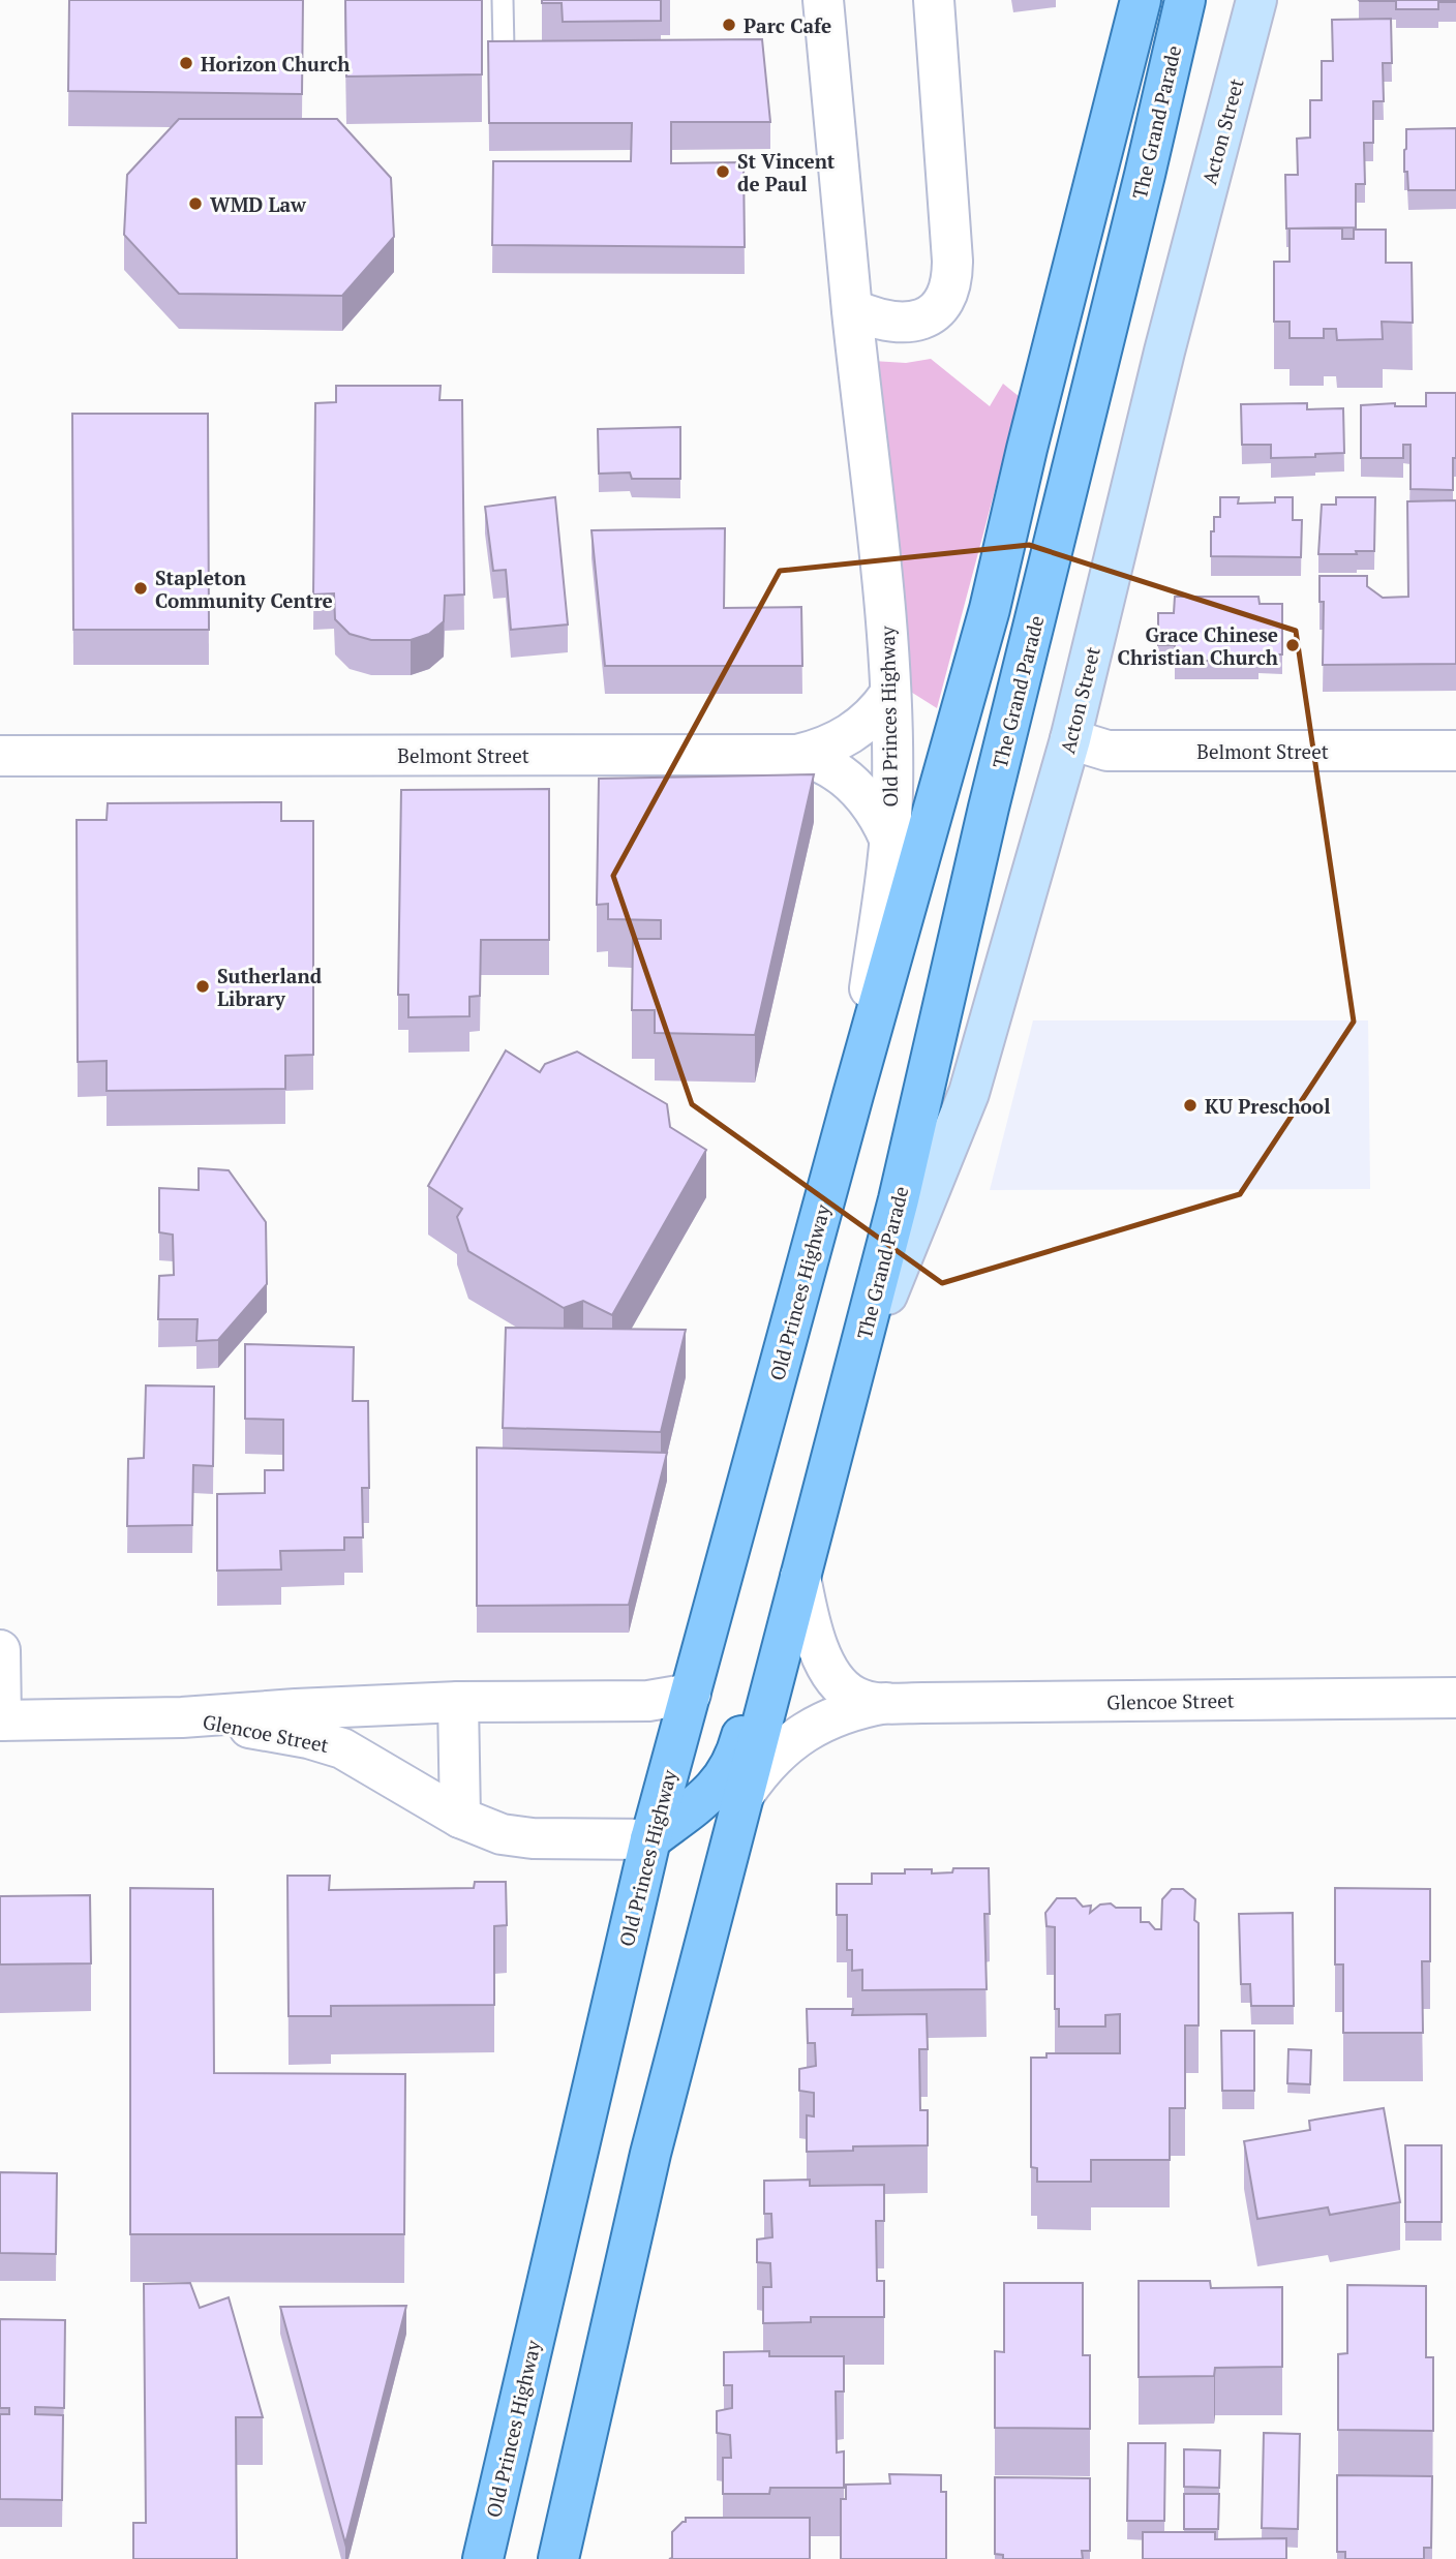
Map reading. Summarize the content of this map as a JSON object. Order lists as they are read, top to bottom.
{
  "streets": {
    "main road": ["The Grand Parade", "Old Princes Highway"],
    "street": ["Acton Street", "Belmont Street", "Glencoe Street"]
  },
  "crossings": [
    ["The Grand Parade", "Acton Street"],
    ["Acton Street", "Belmont Street"],
    ["Old Princes Highway", "Belmont Street"],
    ["Old Princes Highway", "Glencoe Street"]
  ],
  "places": [
    "Parc Cafe",
    "Horizon Church",
    "St Vincent de Paul",
    "WMD Law",
    "Stapleton Community Centre",
    "Grace Chinese Christian Church",
    "Sutherland Library",
    "KU Preschool"
  ]
}
